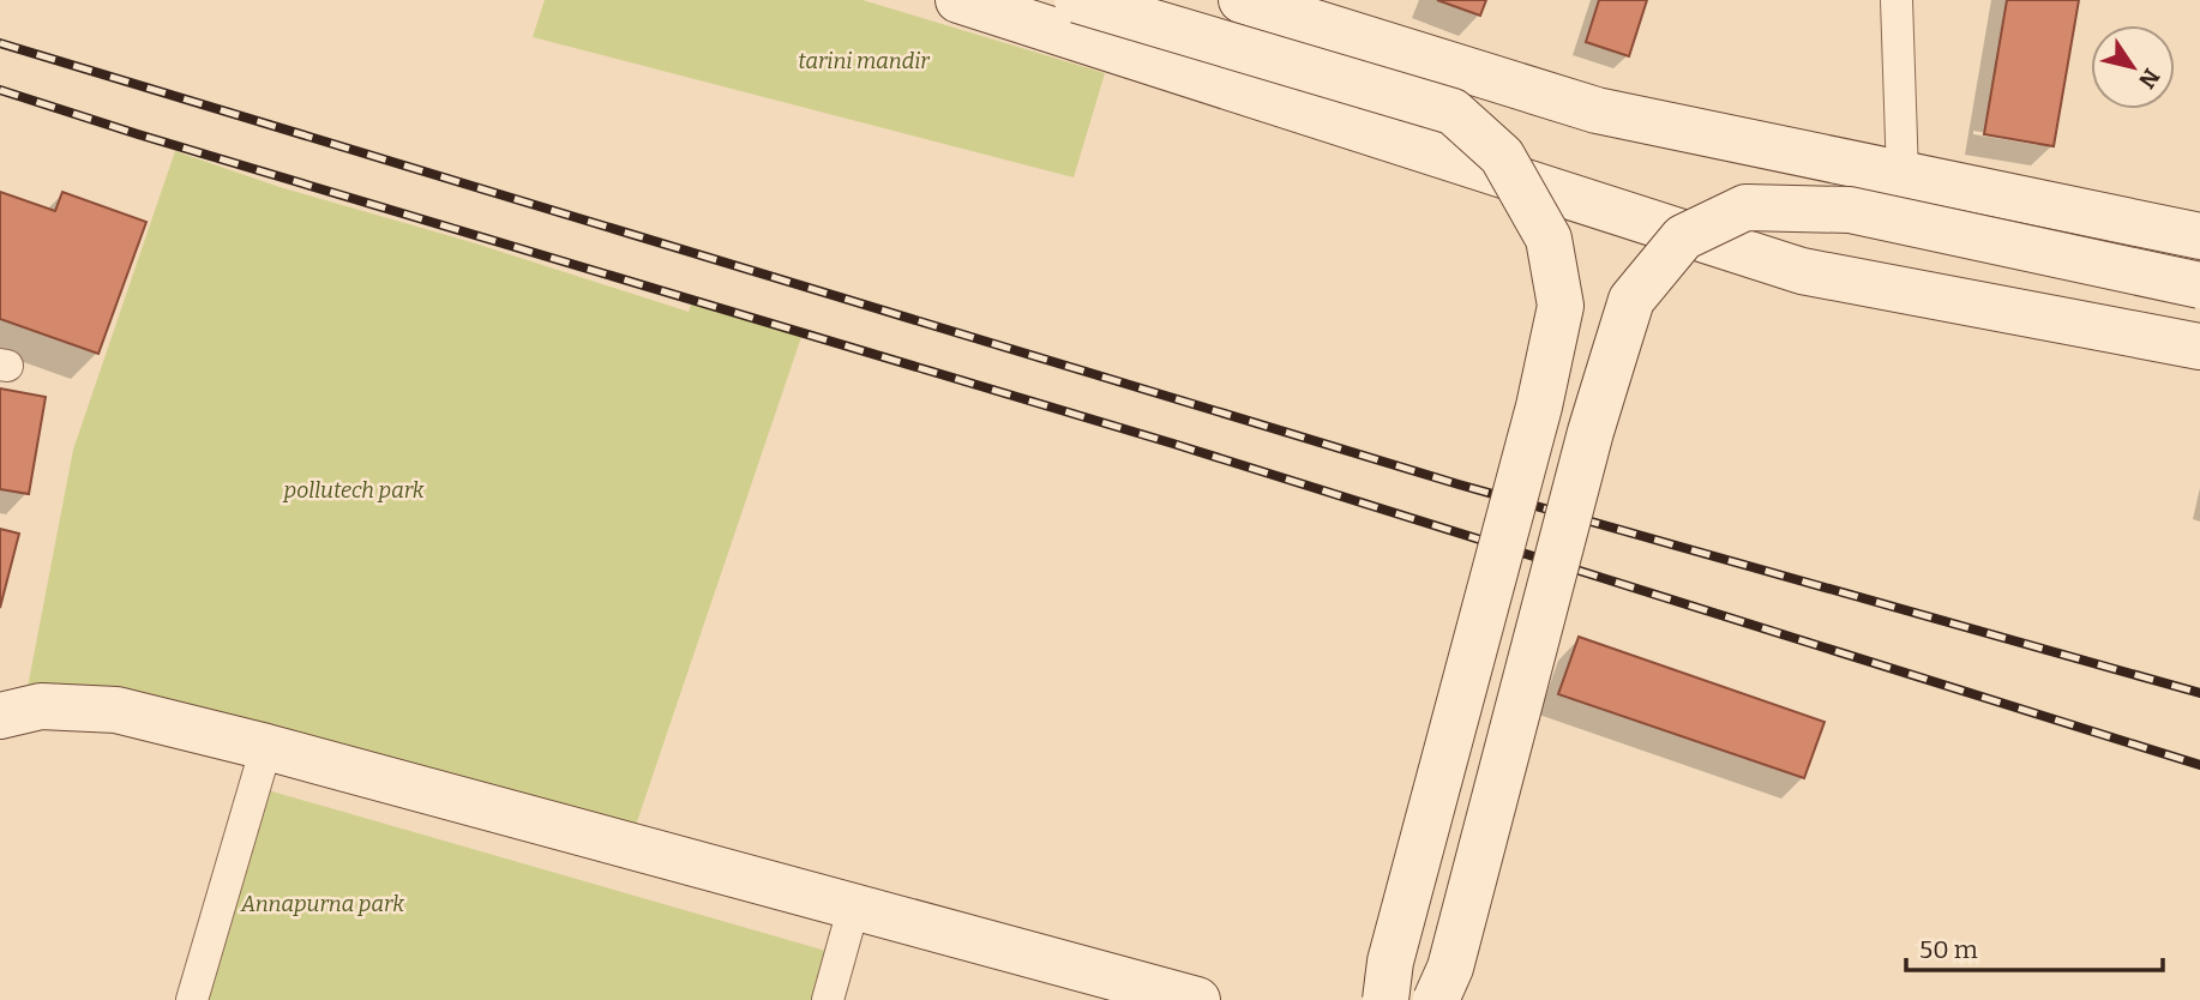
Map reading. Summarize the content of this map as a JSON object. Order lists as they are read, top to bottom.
{
  "parks": ["tarini mandir", "pollutech park", "Annapurna park"],
  "scale_bar": "50 m",
  "north": "bottom right"
}
